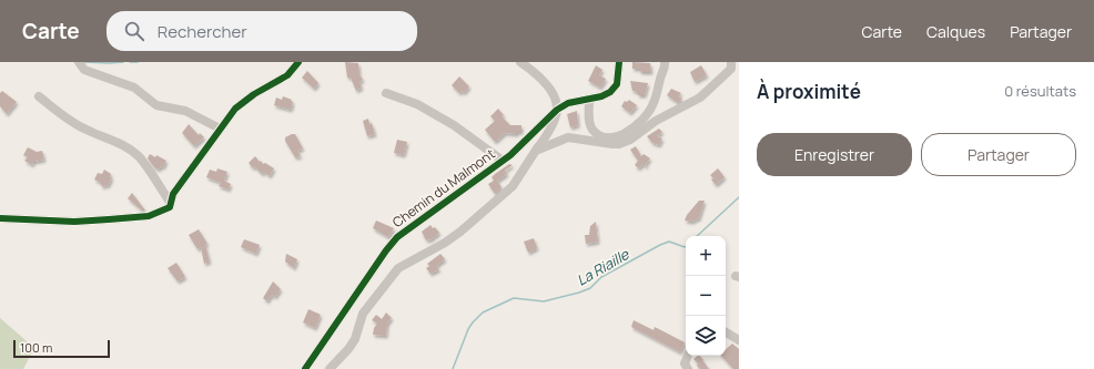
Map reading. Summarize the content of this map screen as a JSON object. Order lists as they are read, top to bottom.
{
  "streets": {
    "street": ["Chemin du Malmont"]
  },
  "water": ["La Riaille"],
  "scale_bar": "100 m",
  "page": {
    "header": "Carte",
    "search": "Rechercher",
    "nav": ["Carte", "Calques", "Partager"],
    "heading": ["À proximité", "0 résultats"],
    "buttons": ["Enregistrer", "Partager"],
    "map_buttons": ["+", "−"],
    "scale": "100 m"
  }
}
